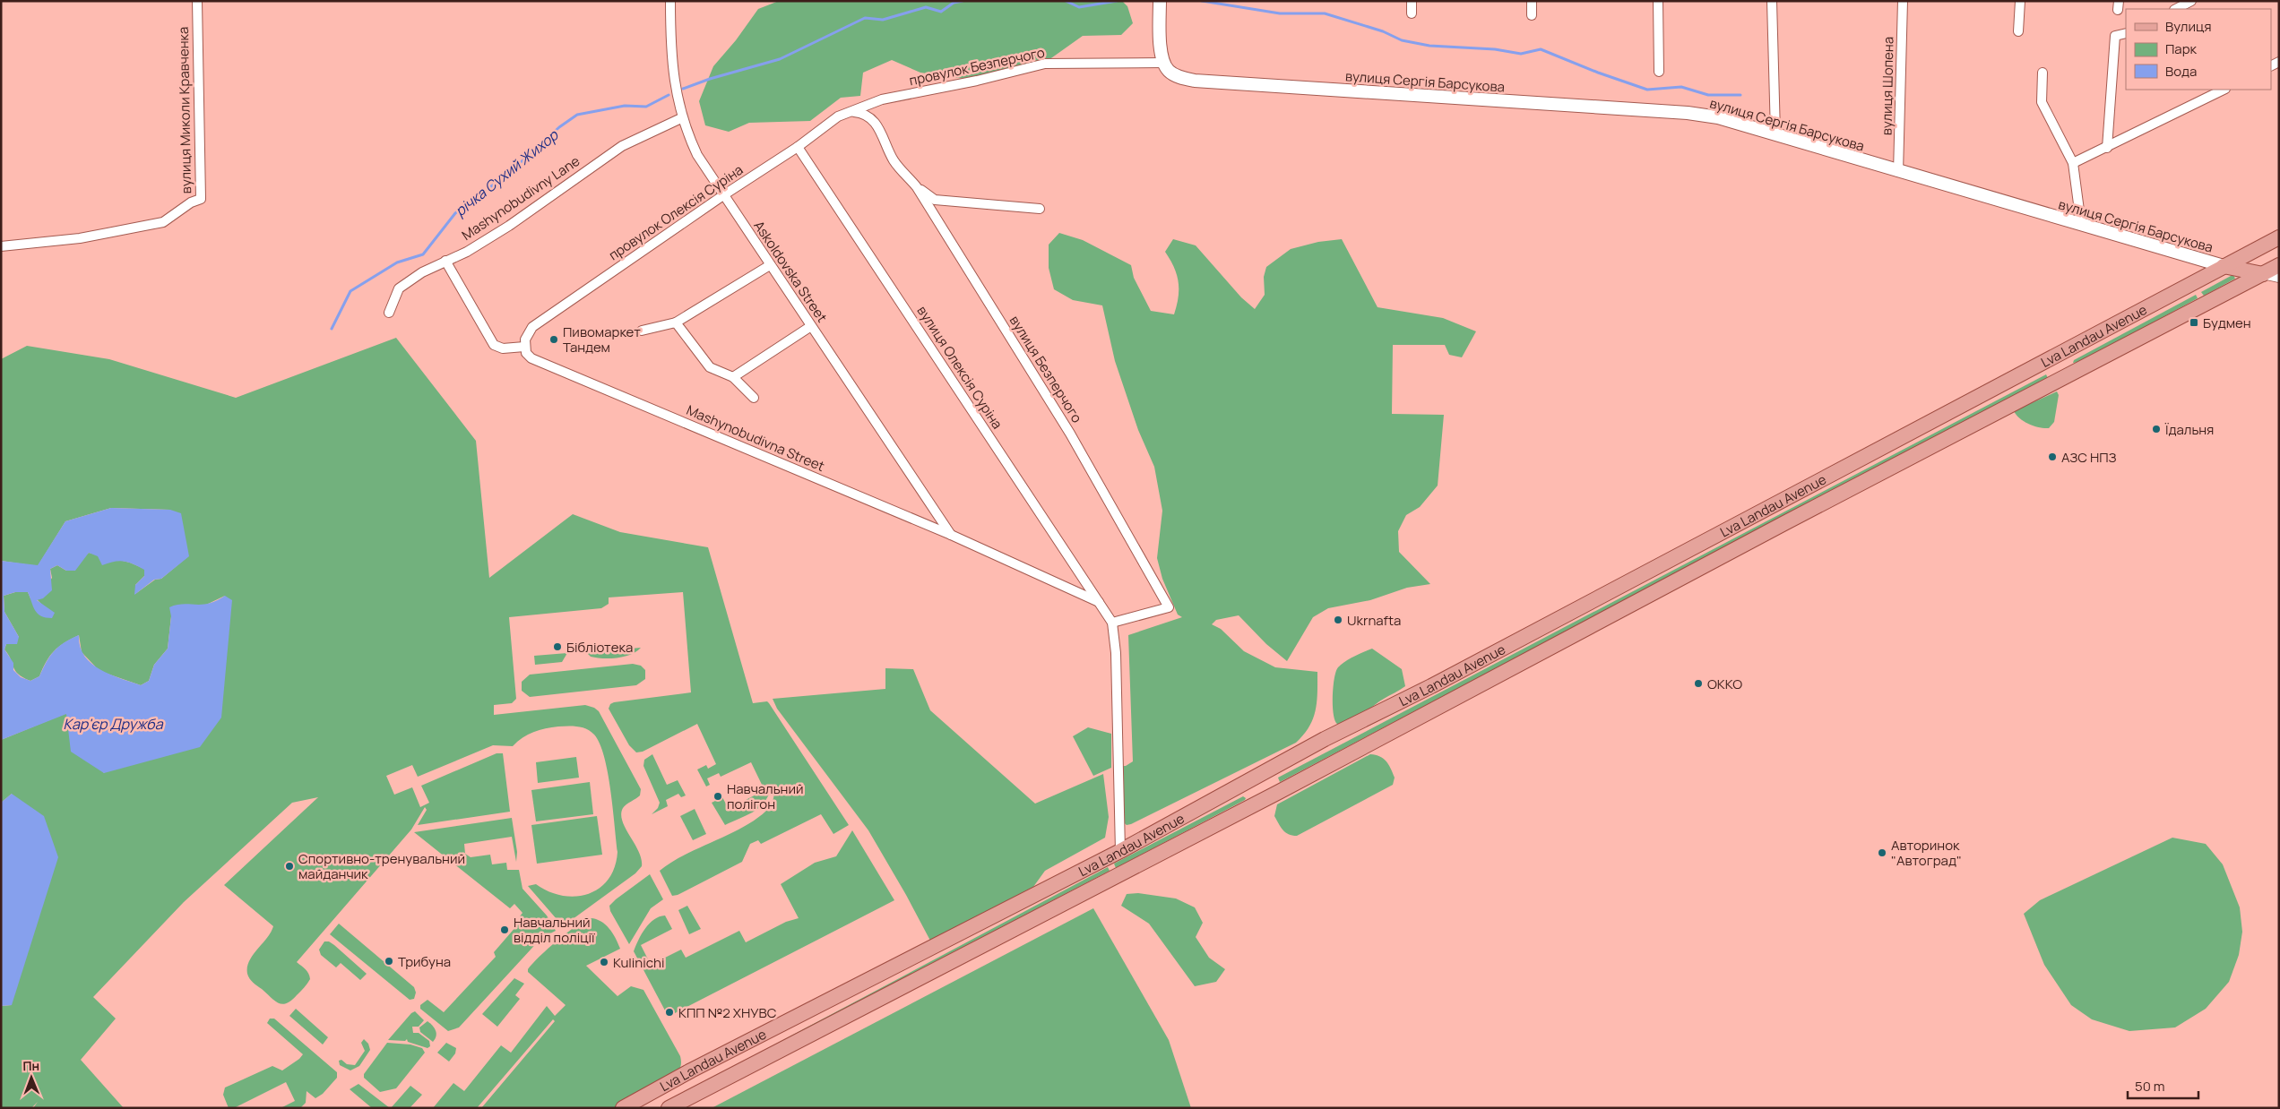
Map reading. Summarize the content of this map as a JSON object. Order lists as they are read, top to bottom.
{
  "streets": {
    "main road": ["вулиця Сергія Барсукова", "Lva Landau Avenue"],
    "street": [
      "провулок Безперчого",
      "вулиця Шопена",
      "вулиця Миколи Кравченка",
      "Mashynobudivny Lane",
      "провулок Олексія Суріна",
      "Askoldovska Street",
      "вулиця Олексія Суріна",
      "вулиця Безперчого",
      "Mashynobudivna Street"
    ]
  },
  "crossings": [
    ["провулок Безперчого", "вулиця Сергія Барсукова"],
    ["провулок Безперчого", "провулок Олексія Суріна"],
    ["провулок Безперчого", "вулиця Безперчого"],
    ["вулиця Сергія Барсукова", "вулиця Шопена"],
    ["вулиця Сергія Барсукова", "Lva Landau Avenue"],
    ["Mashynobudivny Lane", "Askoldovska Street"],
    ["провулок Олексія Суріна", "Askoldovska Street"],
    ["провулок Олексія Суріна", "вулиця Олексія Суріна"],
    ["провулок Олексія Суріна", "вулиця Безперчого"],
    ["провулок Олексія Суріна", "Mashynobudivna Street"],
    ["Askoldovska Street", "Mashynobudivna Street"],
    ["вулиця Олексія Суріна", "вулиця Безперчого"],
    ["вулиця Олексія Суріна", "Mashynobudivna Street"]
  ],
  "water": ["річка Сухий Жихор", "Кар'єр Дружба"],
  "places": {
    "transit": ["Будмен"],
    "other": [
      "Пивомаркет Тандем",
      "Їдальня",
      "АЗС НПЗ",
      "Ukrnafta",
      "Бібліотека",
      "OKKO",
      "Навчальний полігон",
      "Авторинок \"Автоград\"",
      "Спортивно-тренувальний майданчик",
      "Навчальний відділ поліції",
      "Трибуна",
      "Kulinichi",
      "КПП №2 ХНУВС"
    ]
  },
  "legend": ["Вулиця", "Парк", "Вода"],
  "scale_bar": "50 m",
  "north": "top"
}
